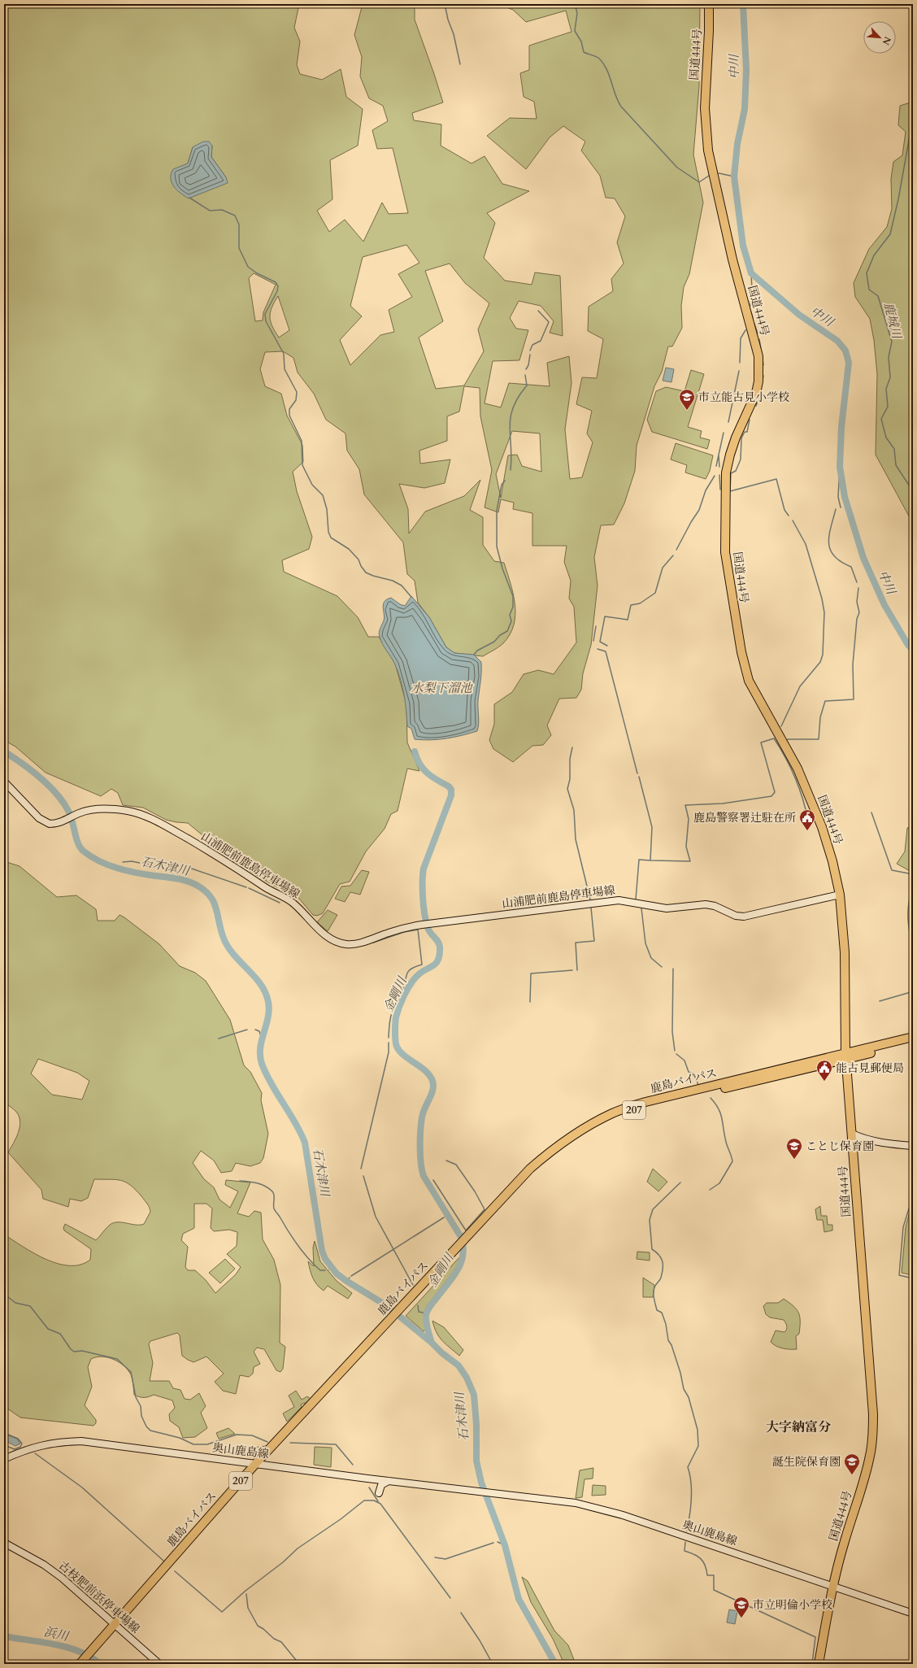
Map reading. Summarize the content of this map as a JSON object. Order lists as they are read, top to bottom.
{
  "streets": {
    "highway": ["国道444号", "鹿島バイパス", "207"],
    "main road": ["山浦肥前鹿島停車場線", "奥山鹿島線", "古枝肥前浜停車場線"]
  },
  "crossings": [
    ["国道444号", "山浦肥前鹿島停車場線"],
    ["国道444号", "鹿島バイパス"],
    ["国道444号", "207"],
    ["国道444号", "奥山鹿島線"],
    ["鹿島バイパス", "207"],
    ["鹿島バイパス", "奥山鹿島線"],
    ["鹿島バイパス", "古枝肥前浜停車場線"]
  ],
  "districts": ["大字納富分"],
  "water": [
    "中川",
    "鹿城川",
    "水梨下溜池",
    "石木津川",
    "金剛川",
    "浜川"
  ],
  "places": {
    "school or university": [
      "市立能古見小学校",
      "ことじ保育園",
      "誕生院保育園",
      "市立明倫小学校"
    ],
    "public building": ["鹿島警察署辻駐在所", "能古見郵便局"]
  },
  "north": "bottom right"
}
